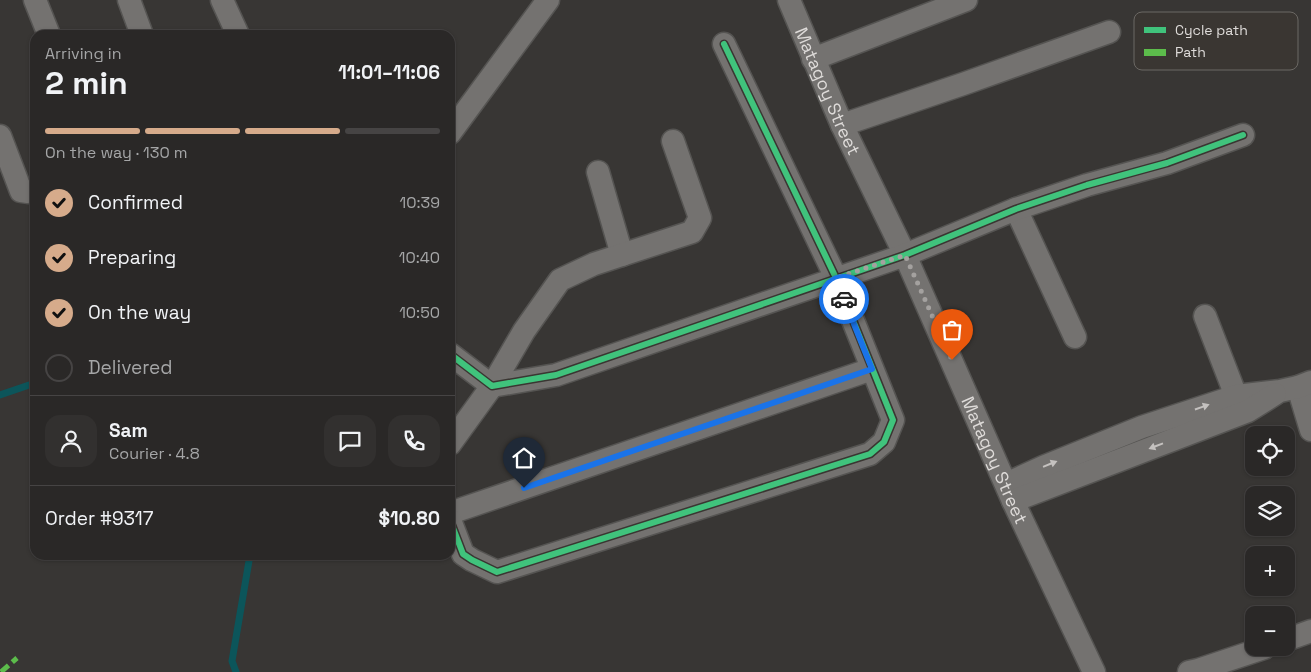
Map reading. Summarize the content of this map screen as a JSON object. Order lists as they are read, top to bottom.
{
  "streets": {
    "street": ["Matagoy Street"]
  },
  "legend": ["Cycle path", "Path"],
  "page": {
    "heading": ["2 min", "Arriving in", "11:01–11:06"],
    "panel": [
      "Sam",
      "Courier · 4.8",
      "Order #9317",
      "$10.80"
    ],
    "bar": "On the way · 130 m",
    "list": [
      ["Confirmed", "10:39"],
      ["Preparing", "10:40"],
      ["On the way", "10:50"],
      "Delivered"
    ],
    "map_buttons": ["+", "−"]
  }
}
